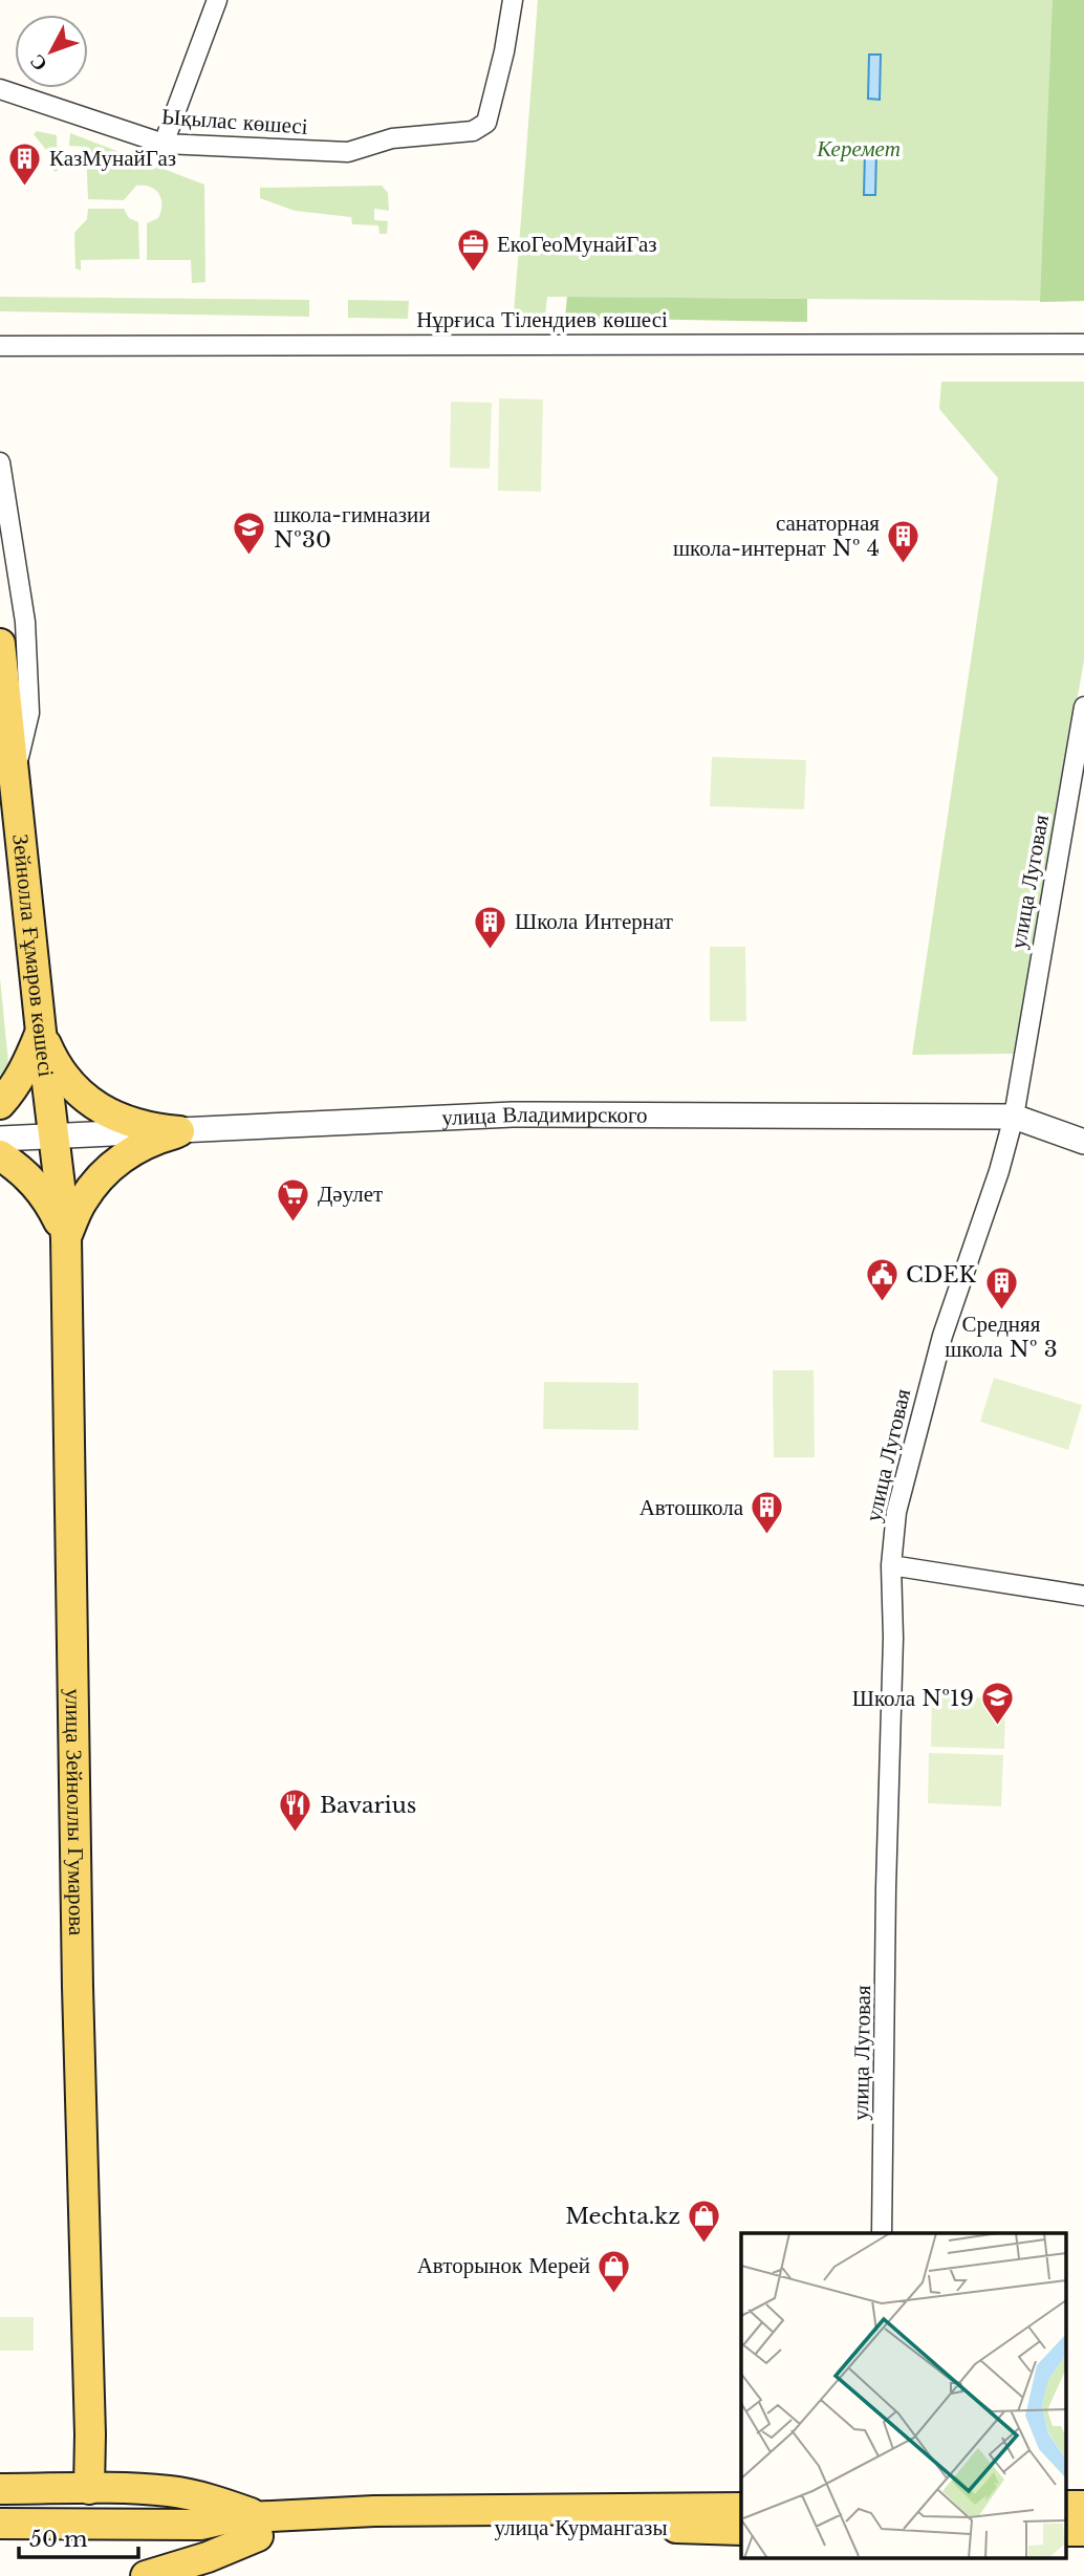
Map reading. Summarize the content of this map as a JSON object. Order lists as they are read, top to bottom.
{
  "streets": {
    "main road": ["Зейнолла Ғұмаров көшесі", "улица Зейноллы Гумарова", "улица Курмангазы"],
    "street": [
      "Ықылас көшесі",
      "Нұрғиса Тілендиев көшесі",
      "улица Луговая",
      "улица Владимирского"
    ]
  },
  "crossings": [
    ["улица Луговая", "улица Владимирского"],
    ["Зейнолла Ғұмаров көшесі", "улица Владимирского"],
    ["Зейнолла Ғұмаров көшесі", "улица Зейноллы Гумарова"],
    ["улица Владимирского", "улица Зейноллы Гумарова"]
  ],
  "parks": ["Керемет"],
  "places": {
    "building": [
      "КазМунайГаз",
      "санаторная школа-интернат № 4",
      "Школа Интернат",
      "Средняя школа № 3",
      "Автошкола"
    ],
    "office": ["ЕкоГеоМунайГаз"],
    "school or university": ["школа-гимназии №30", "Школа №19"],
    "supermarket": ["Дәулет"],
    "public building": ["CDEK"],
    "restaurant": ["Bavarius"],
    "shop": ["Mechta.kz", "Авторынок Мерей"]
  },
  "scale_bar": "50 m",
  "north": "bottom left"
}
